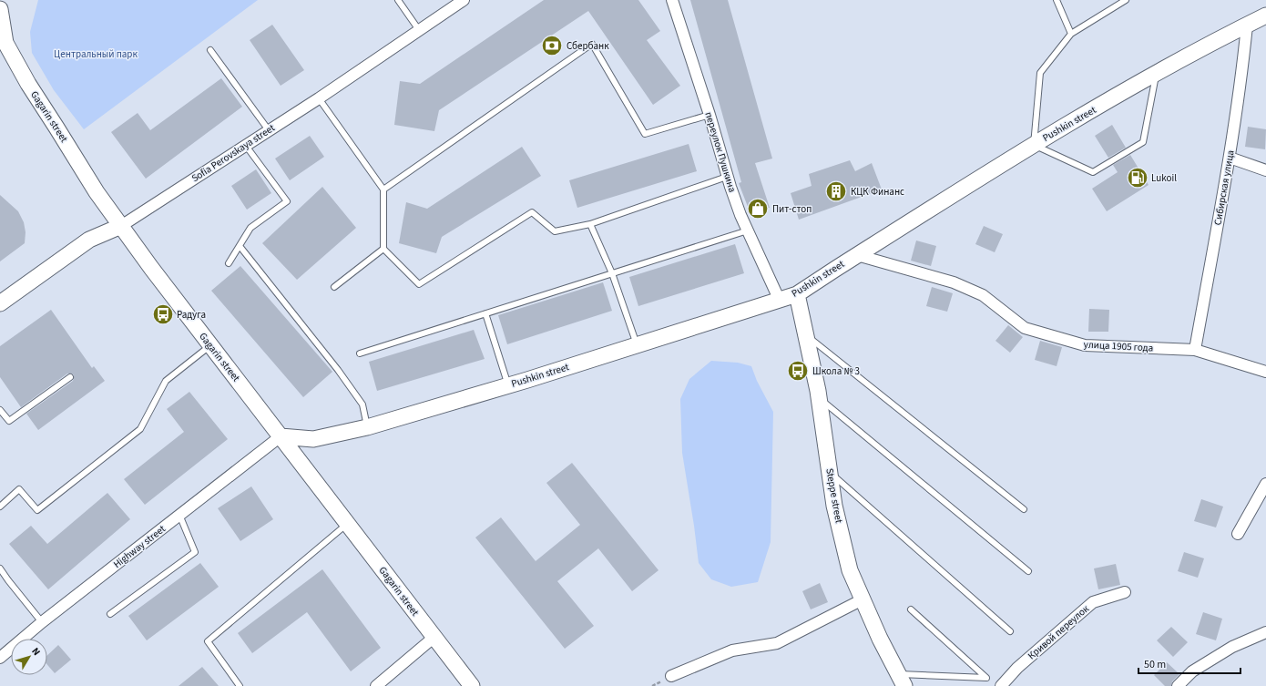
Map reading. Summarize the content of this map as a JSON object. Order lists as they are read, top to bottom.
{
  "streets": {
    "main road": [
      "Gagarin street",
      "Pushkin street",
      "Sofia Perovskaya street",
      "Steppe street"
    ],
    "street": [
      "переулок Пушкина",
      "Сибирская улица",
      "улица 1905 года",
      "Highway street",
      "Кривой переулок"
    ]
  },
  "crossings": [
    ["Gagarin street", "Pushkin street"],
    ["Gagarin street", "Sofia Perovskaya street"],
    ["Gagarin street", "Highway street"],
    ["Pushkin street", "переулок Пушкина"],
    ["Pushkin street", "Сибирская улица"],
    ["Pushkin street", "улица 1905 года"],
    ["Pushkin street", "Steppe street"],
    ["Pushkin street", "Highway street"],
    ["Сибирская улица", "улица 1905 года"]
  ],
  "parks": ["Центральный парк"],
  "places": {
    "bank": ["Сбербанк"],
    "fuel station": ["Lukoil"],
    "building": ["КЦК Финанс"],
    "shop": ["Пит-стоп"],
    "bus stop": ["Радуга", "Школа № 3"]
  },
  "scale_bar": "50 m",
  "north": "top right"
}
